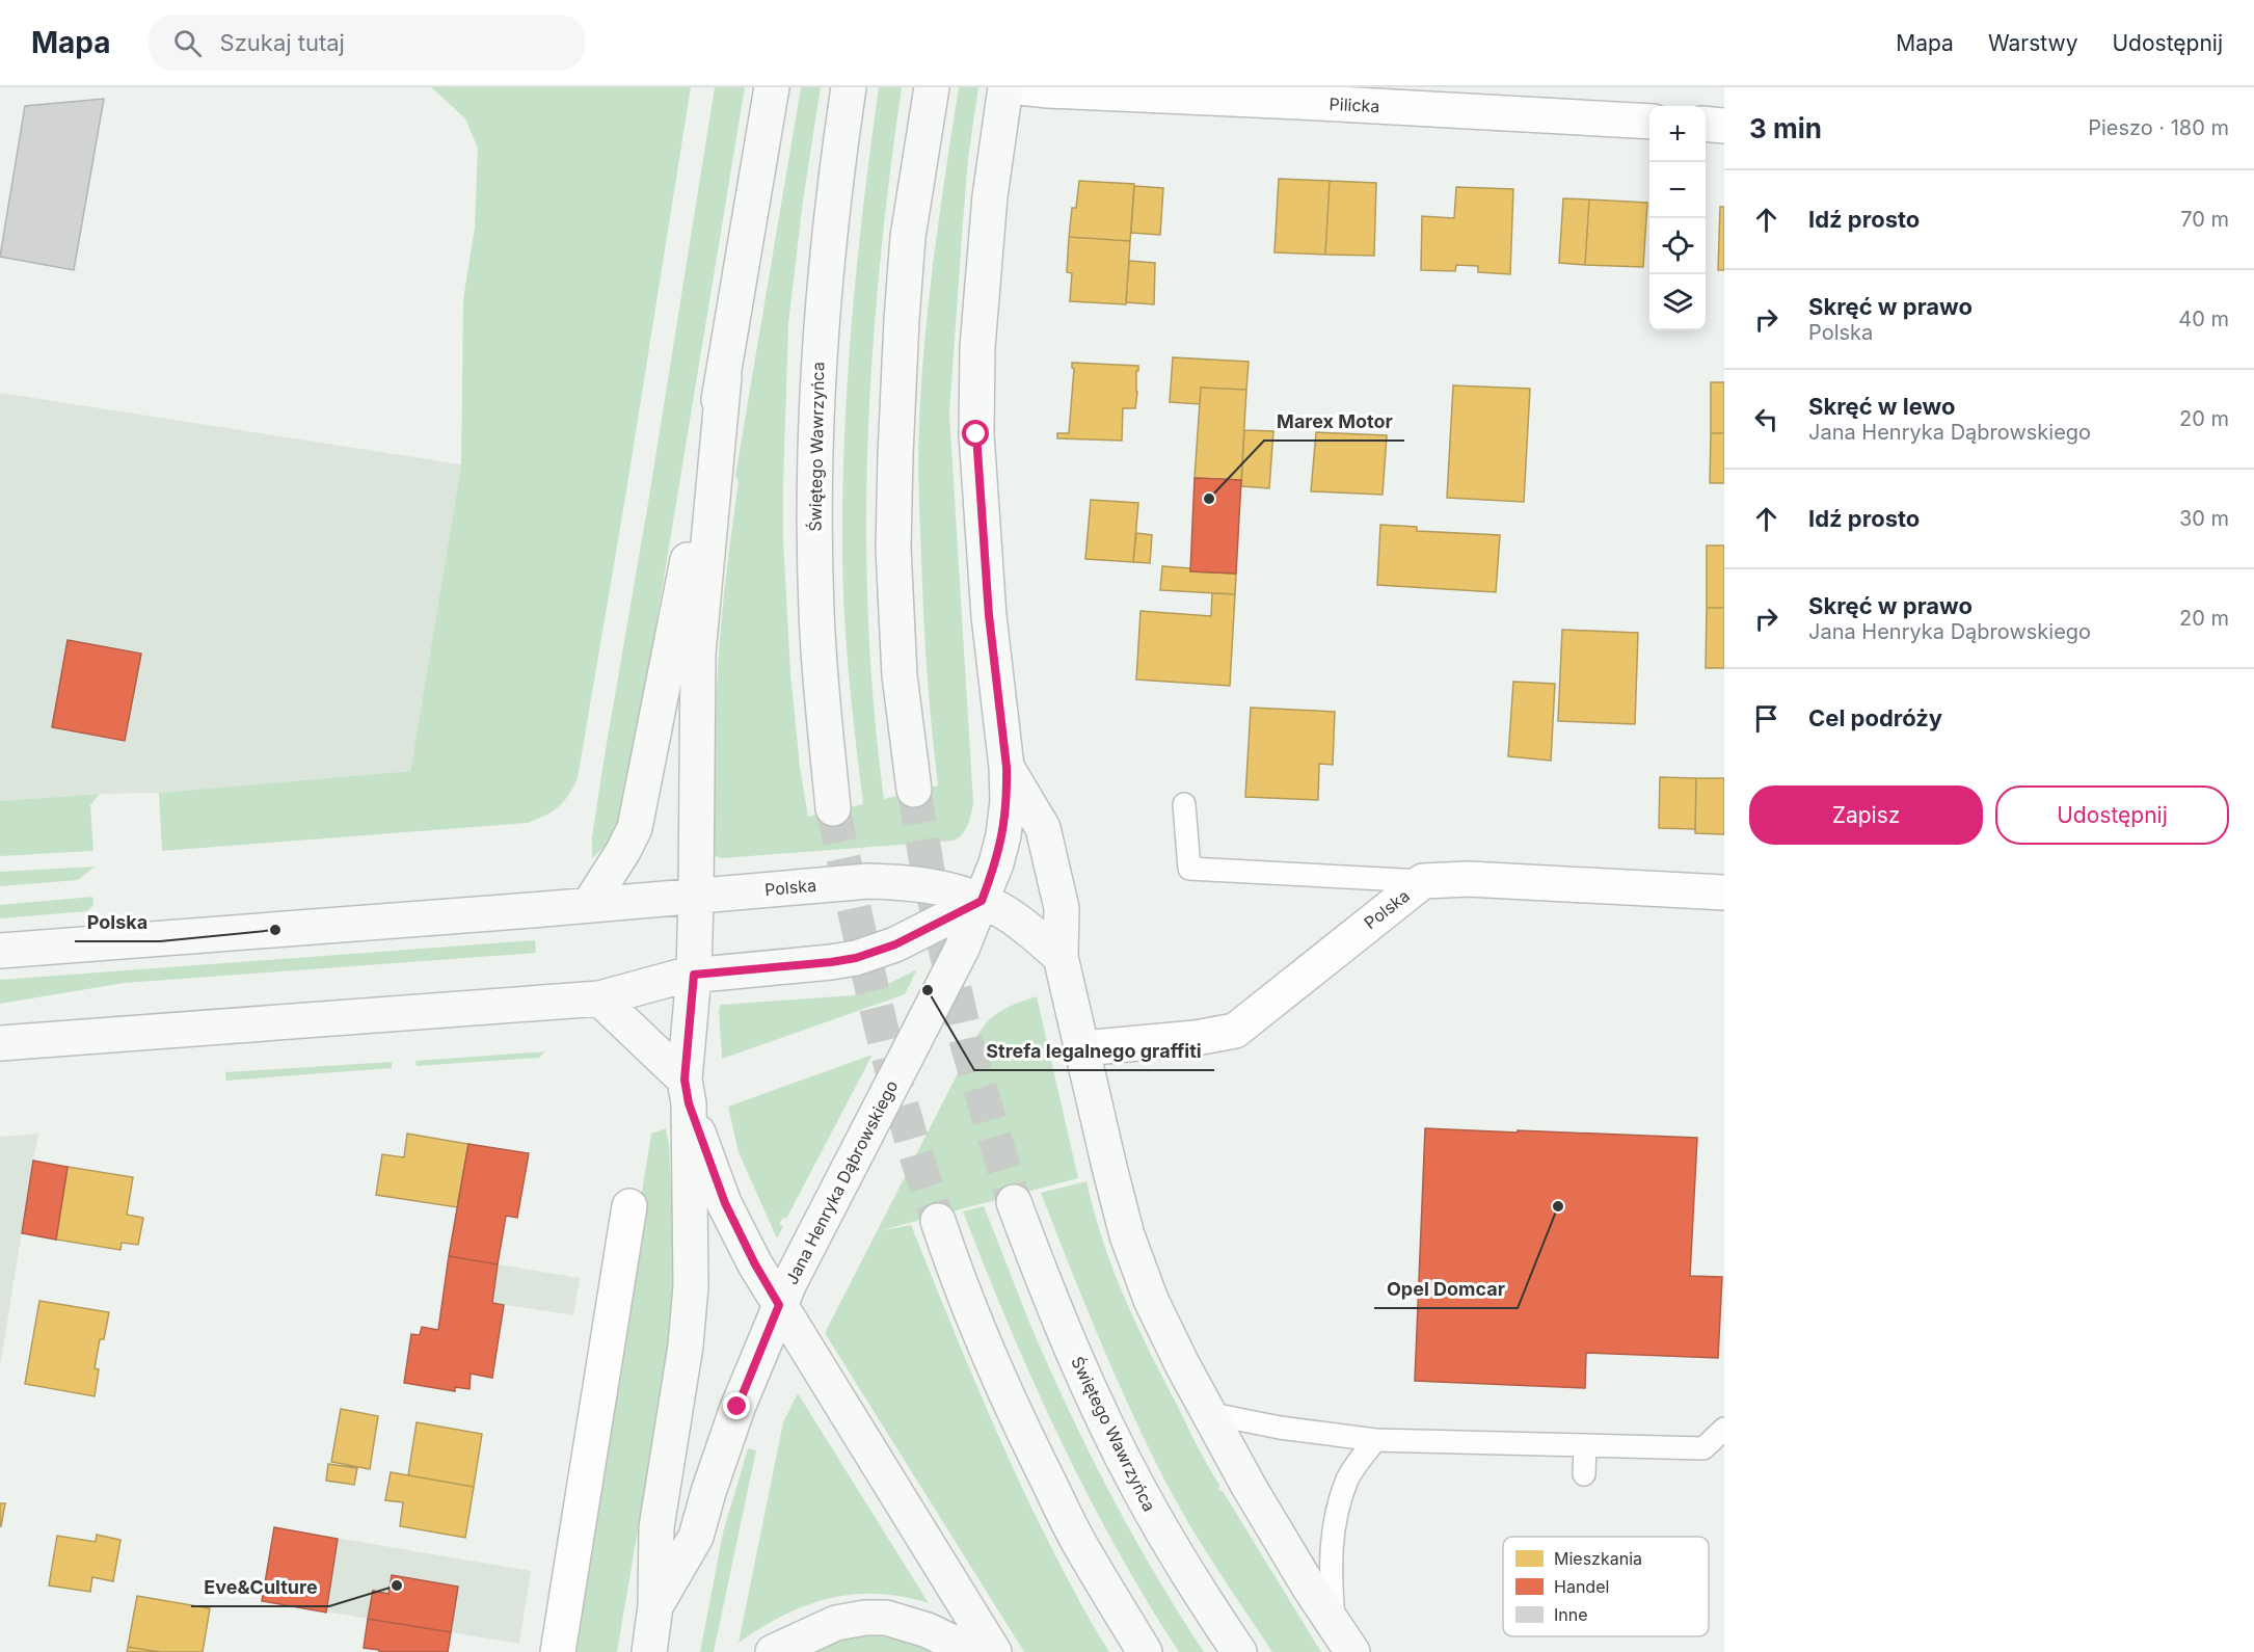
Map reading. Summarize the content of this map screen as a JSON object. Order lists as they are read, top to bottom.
{
  "streets": {
    "main road": ["Świętego Wawrzyńca", "Polska", "Jana Henryka Dąbrowskiego"],
    "street": ["Pilicka"]
  },
  "crossings": [
    ["Polska", "Jana Henryka Dąbrowskiego"]
  ],
  "places": [
    "Marex Motor",
    "Polska",
    "Strefa legalnego graffiti",
    "Opel Domcar",
    "Eve&Culture"
  ],
  "legend": ["Mieszkania", "Handel", "Inne"],
  "page": {
    "header": "Mapa",
    "search": "Szukaj tutaj",
    "nav": ["Mapa", "Warstwy", "Udostępnij"],
    "heading": ["3 min", "Pieszo · 180 m"],
    "map_buttons": ["+", "−"],
    "list": [
      ["Idź prosto", "70 m"],
      ["Skręć w prawo", "Polska", "40 m"],
      ["Skręć w lewo", "Jana Henryka Dąbrowskiego", "20 m"],
      ["Idź prosto", "30 m"],
      ["Skręć w prawo", "Jana Henryka Dąbrowskiego", "20 m"],
      "Cel podróży"
    ],
    "buttons": ["Zapisz", "Udostępnij"]
  }
}
